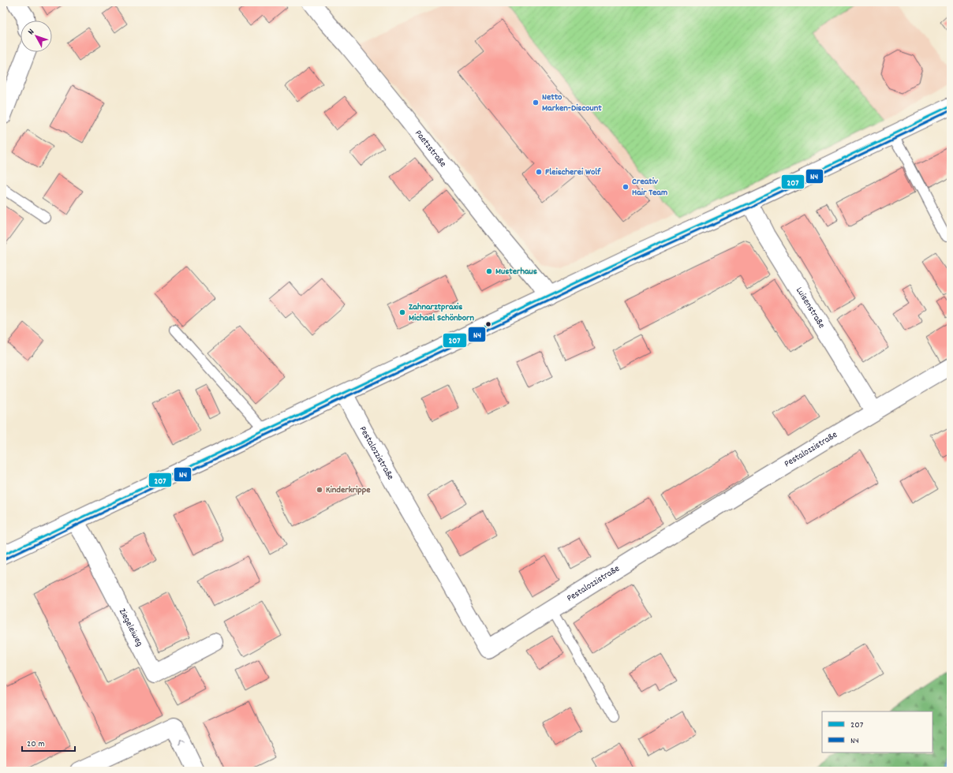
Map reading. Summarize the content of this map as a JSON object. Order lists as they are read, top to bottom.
{
  "streets": {
    "street": [
      "Paetzstraße",
      "Luisenstraße",
      "Pestalozzistraße",
      "Ziegeleiweg"
    ]
  },
  "crossings": [
    ["Luisenstraße", "Pestalozzistraße"]
  ],
  "places": [
    "Netto Marken-Discount",
    "Fleischerei Wolf",
    "Creativ Hair Team",
    "Musterhaus",
    "Zahnarztpraxis Michael Schönborn",
    "Kinderkrippe"
  ],
  "lines": ["transit line 207", "transit line N4"],
  "legend": ["207", "N4"],
  "scale_bar": "20 m",
  "north": "top left"
}
